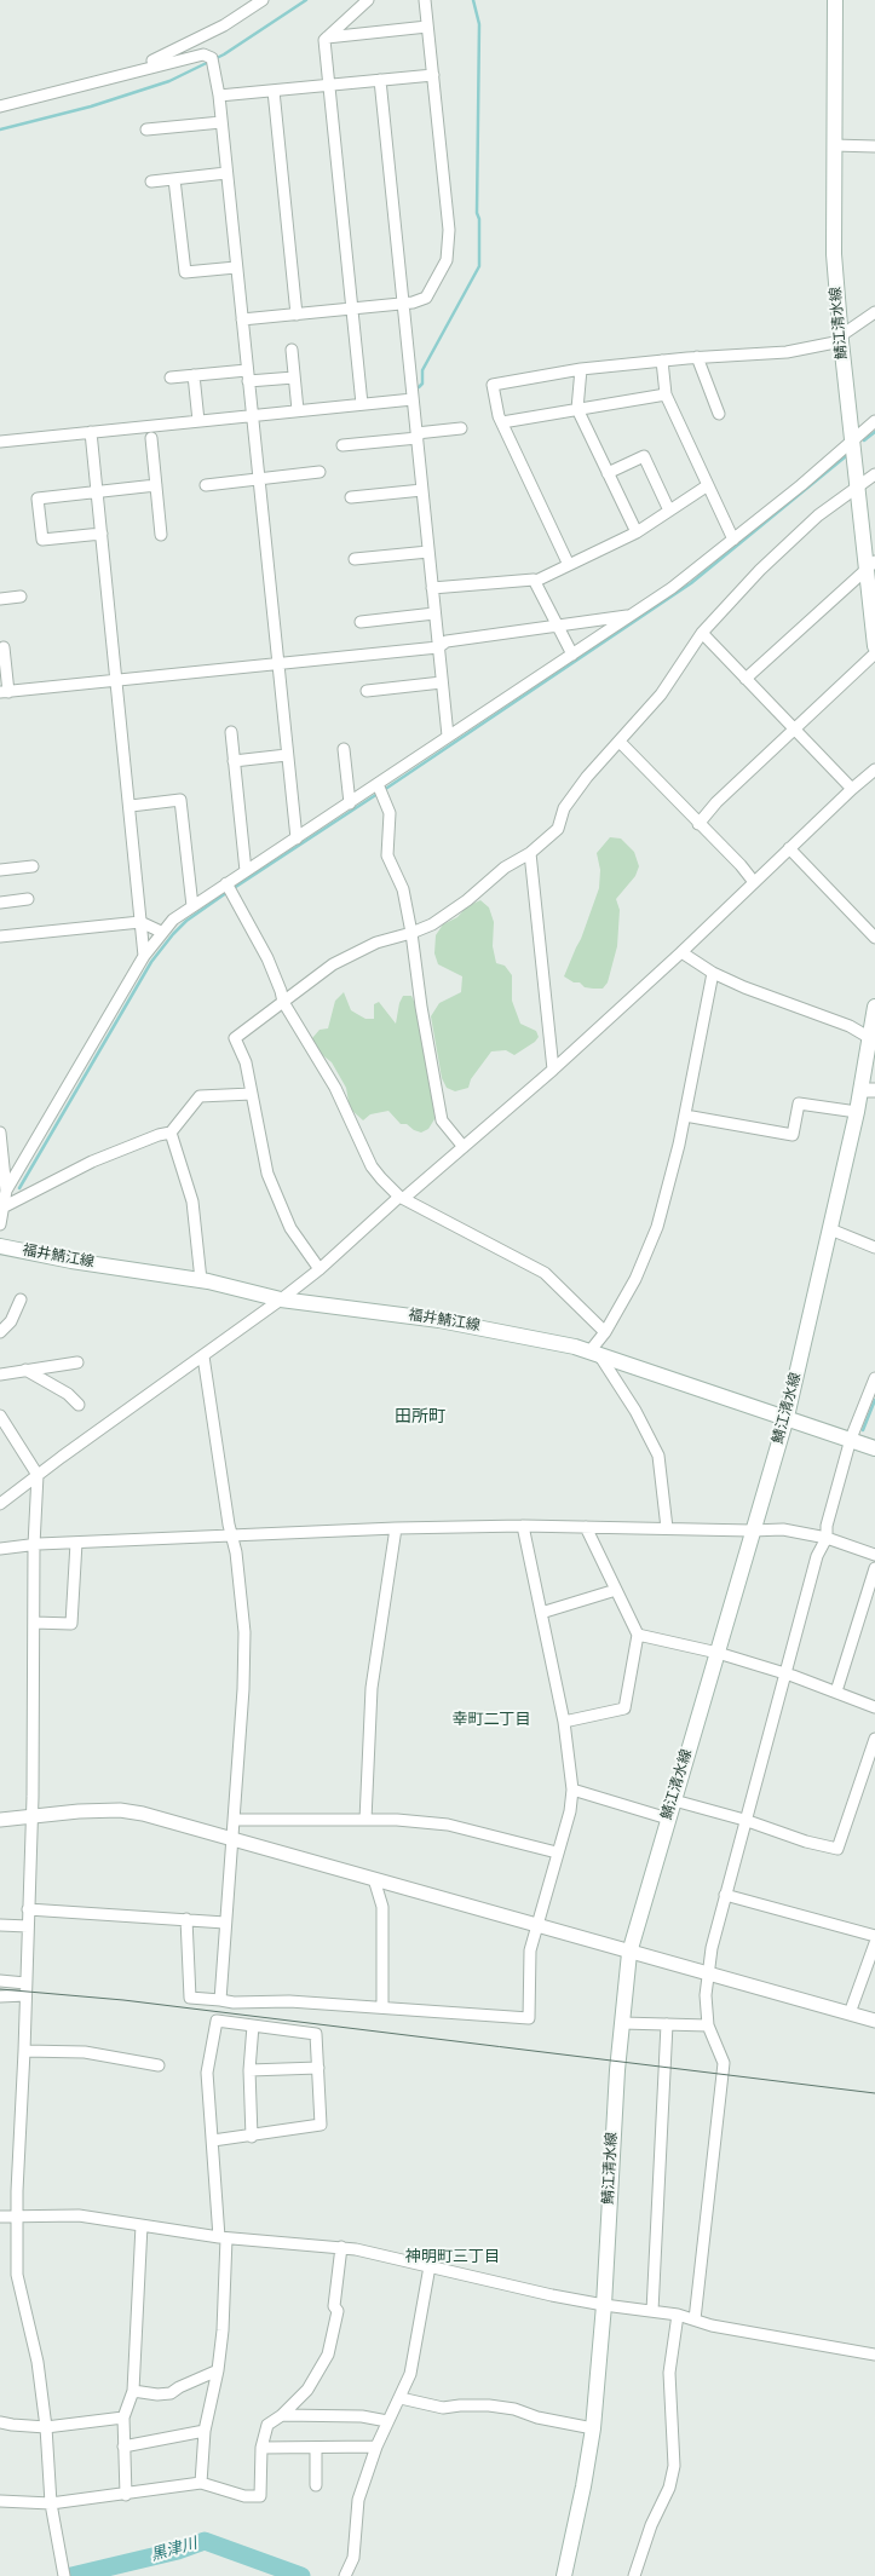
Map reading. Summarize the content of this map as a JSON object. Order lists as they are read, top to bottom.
{
  "streets": {
    "main road": ["鯖江清水線", "福井鯖江線"]
  },
  "crossings": [
    ["鯖江清水線", "福井鯖江線"]
  ],
  "districts": ["田所町", "幸町二丁目", "神明町三丁目"],
  "water": ["黒津川"]
}
